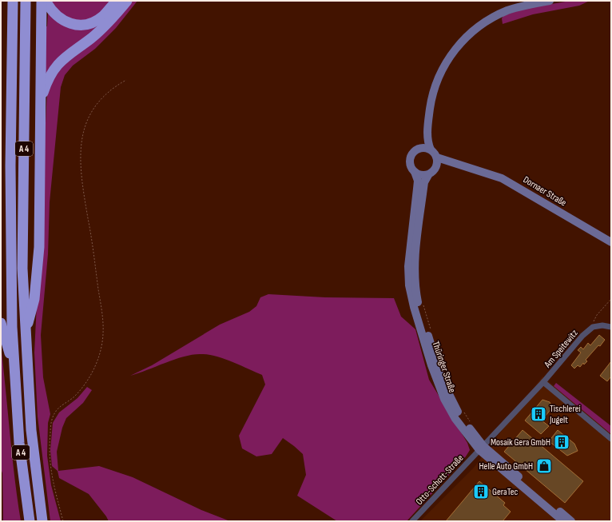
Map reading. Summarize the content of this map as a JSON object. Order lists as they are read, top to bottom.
{
  "streets": {
    "highway": ["A 4"],
    "main road": ["Dornaer Straße", "Thüringer Straße"],
    "street": ["Am Speitewitz", "Otto-Schott-Straße"]
  },
  "crossings": [
    ["Dornaer Straße", "Thüringer Straße"],
    ["Am Speitewitz", "Thüringer Straße"],
    ["Am Speitewitz", "Otto-Schott-Straße"],
    ["Thüringer Straße", "Otto-Schott-Straße"]
  ],
  "places": {
    "building": ["Tischlerei Jugelt", "Mosaik Gera GmbH", "GeraTec"],
    "shop": ["Helle Auto GmbH"]
  }
}
